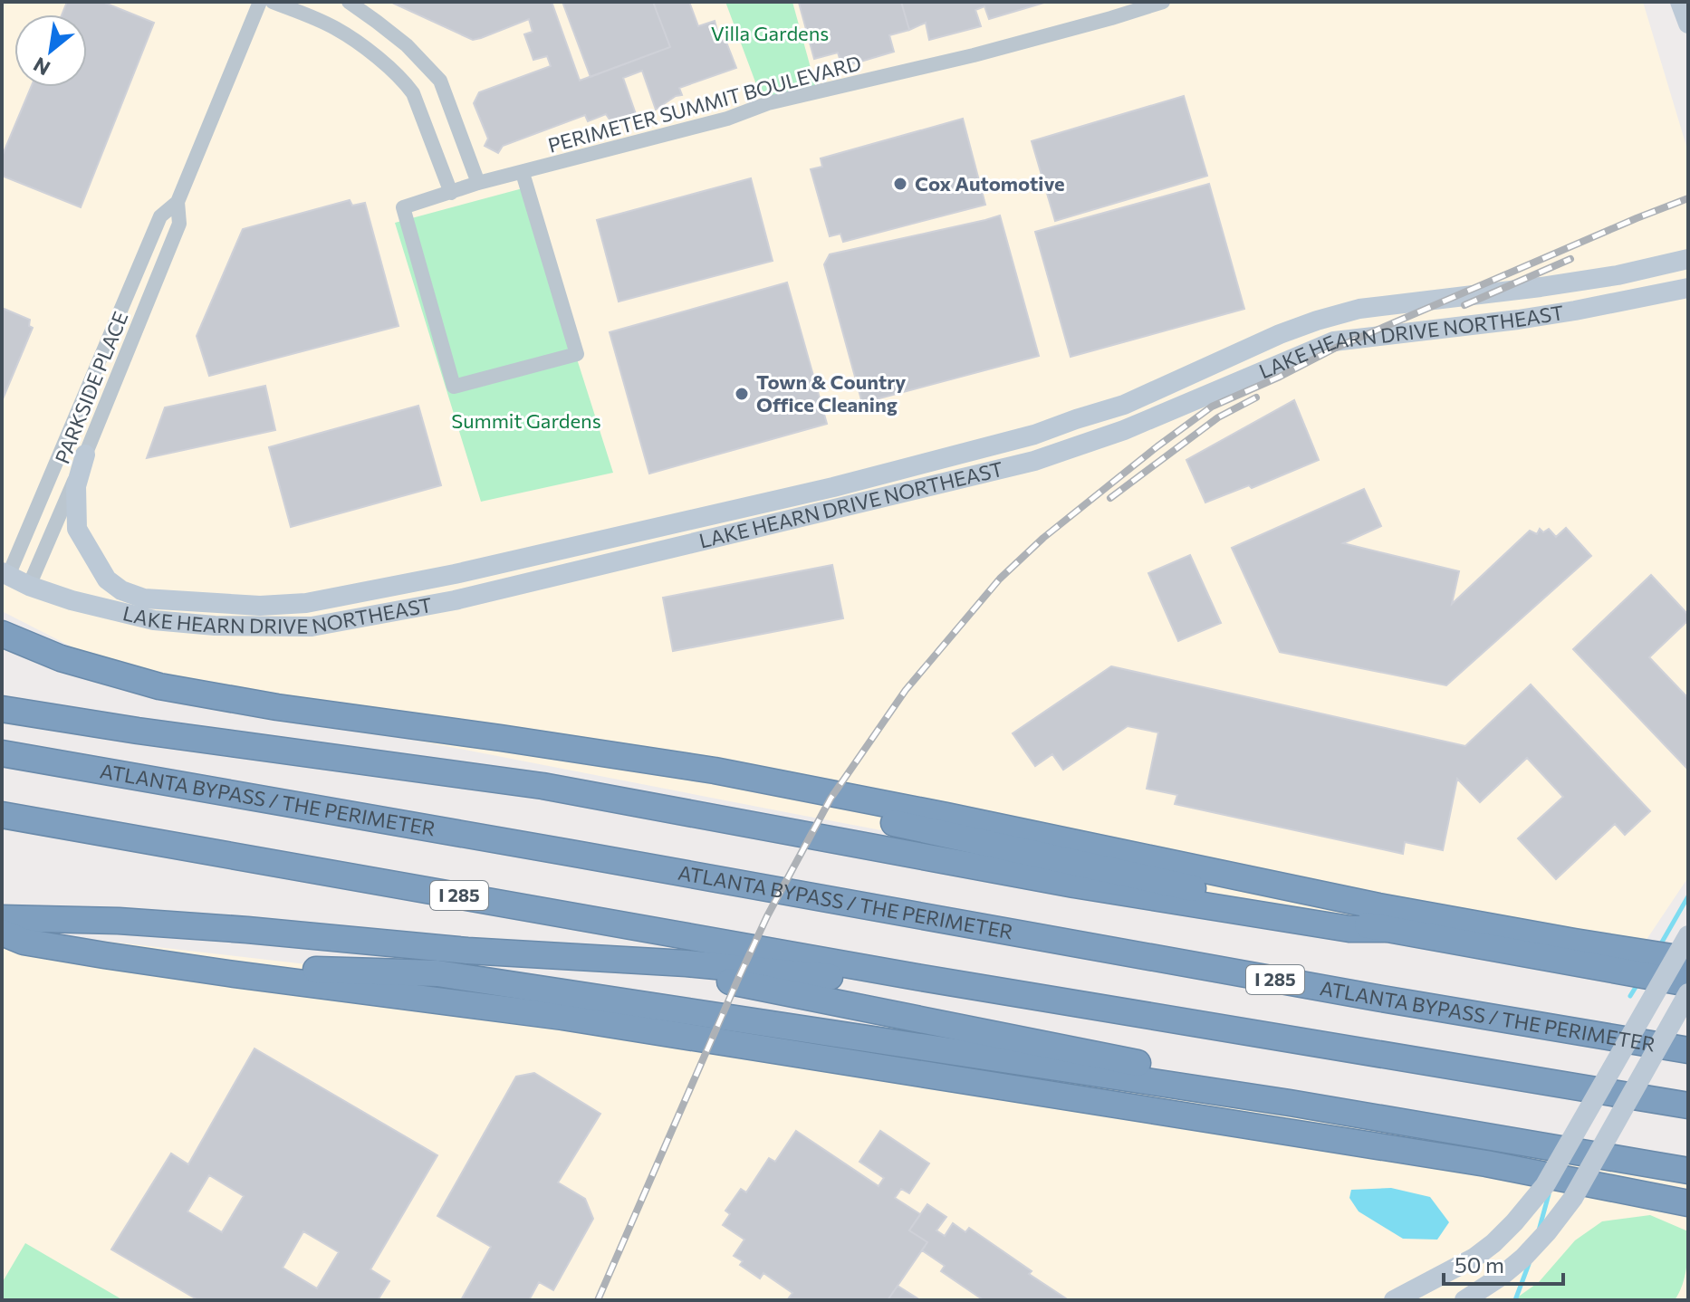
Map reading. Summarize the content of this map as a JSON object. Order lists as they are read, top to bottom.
{
  "streets": {
    "highway": ["ATLANTA BYPASS / THE PERIMETER", "I 285"],
    "street": ["PERIMETER SUMMIT BOULEVARD", "LAKE HEARN DRIVE NORTHEAST", "PARKSIDE PLACE"]
  },
  "crossings": [
    ["LAKE HEARN DRIVE NORTHEAST", "PARKSIDE PLACE"]
  ],
  "parks": ["Villa Gardens", "Summit Gardens"],
  "places": ["Cox Automotive", "Town & Country Office Cleaning"],
  "scale_bar": "50 m",
  "north": "bottom left"
}
